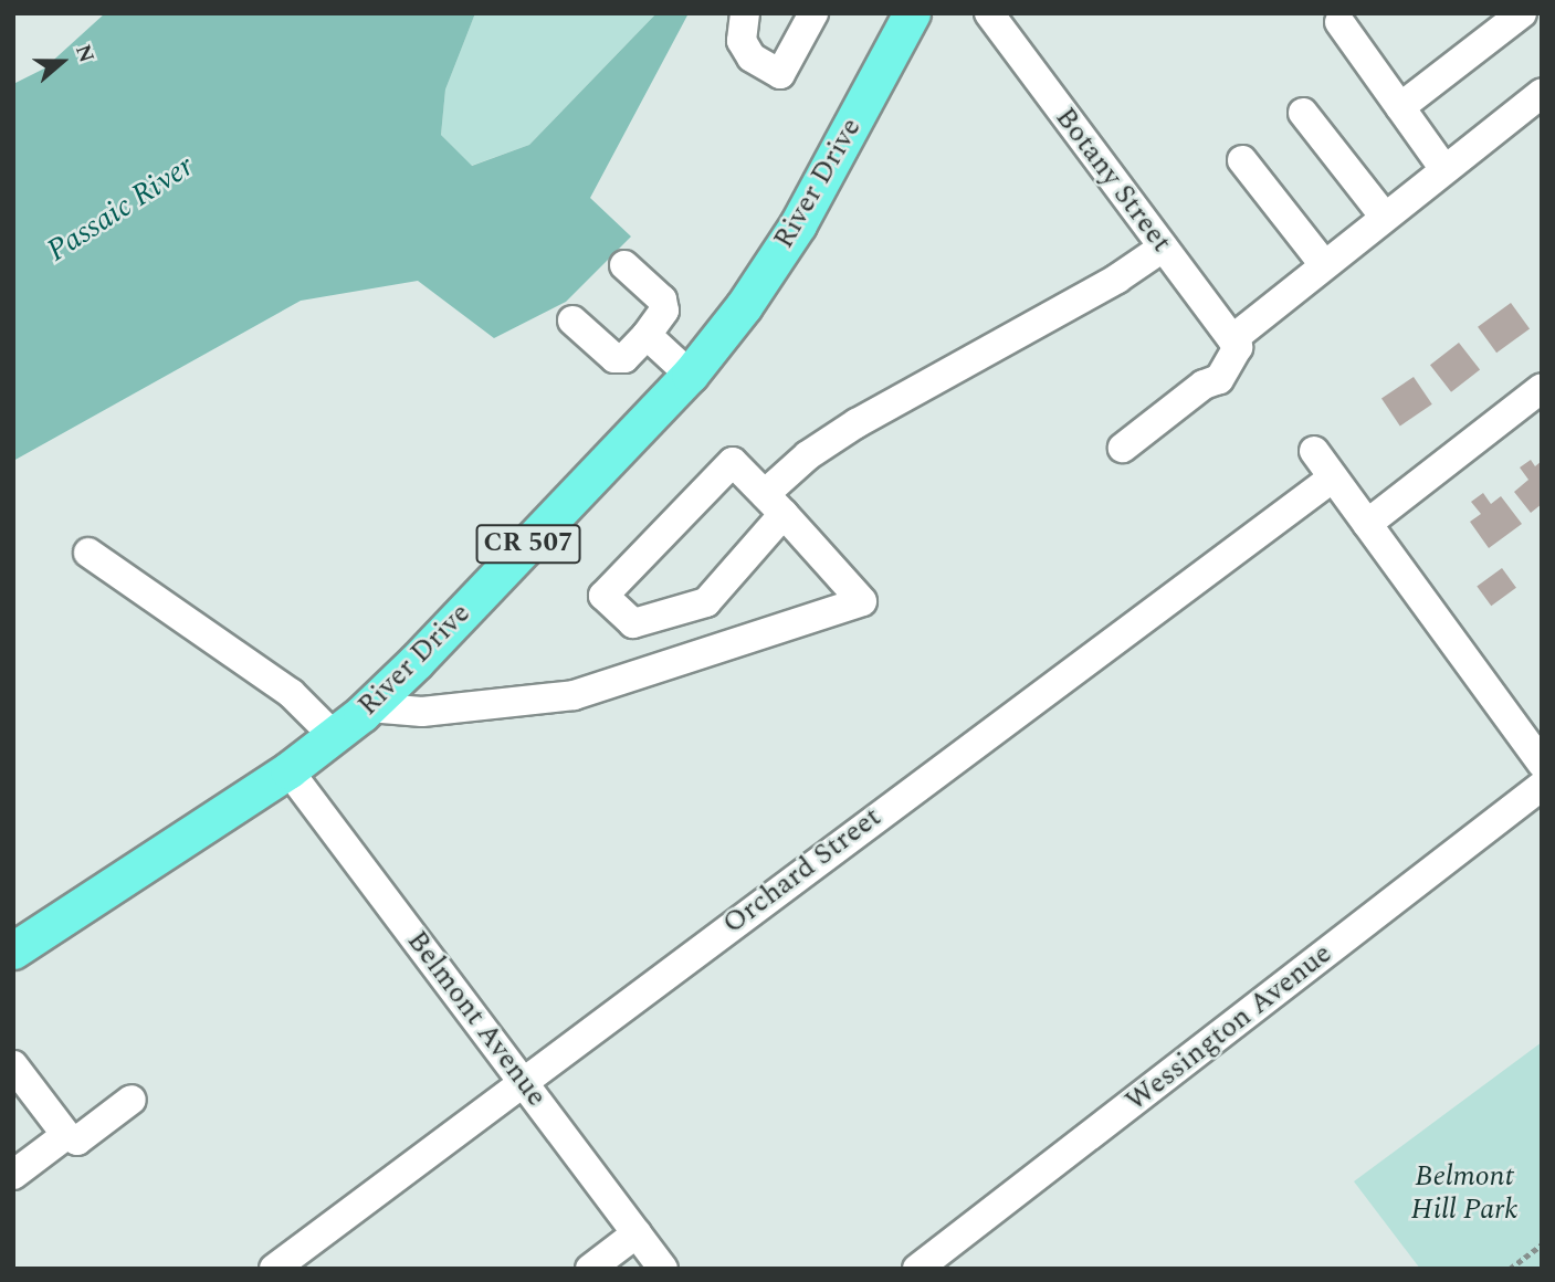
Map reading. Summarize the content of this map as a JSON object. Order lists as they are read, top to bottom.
{
  "streets": {
    "main road": ["River Drive", "CR 507"],
    "street": [
      "Botany Street",
      "Orchard Street",
      "Belmont Avenue",
      "Wessington Avenue"
    ]
  },
  "crossings": [
    ["River Drive", "Belmont Avenue"],
    ["Orchard Street", "Belmont Avenue"]
  ],
  "water": ["Passaic River"],
  "parks": ["Belmont Hill Park"],
  "north": "right"
}
